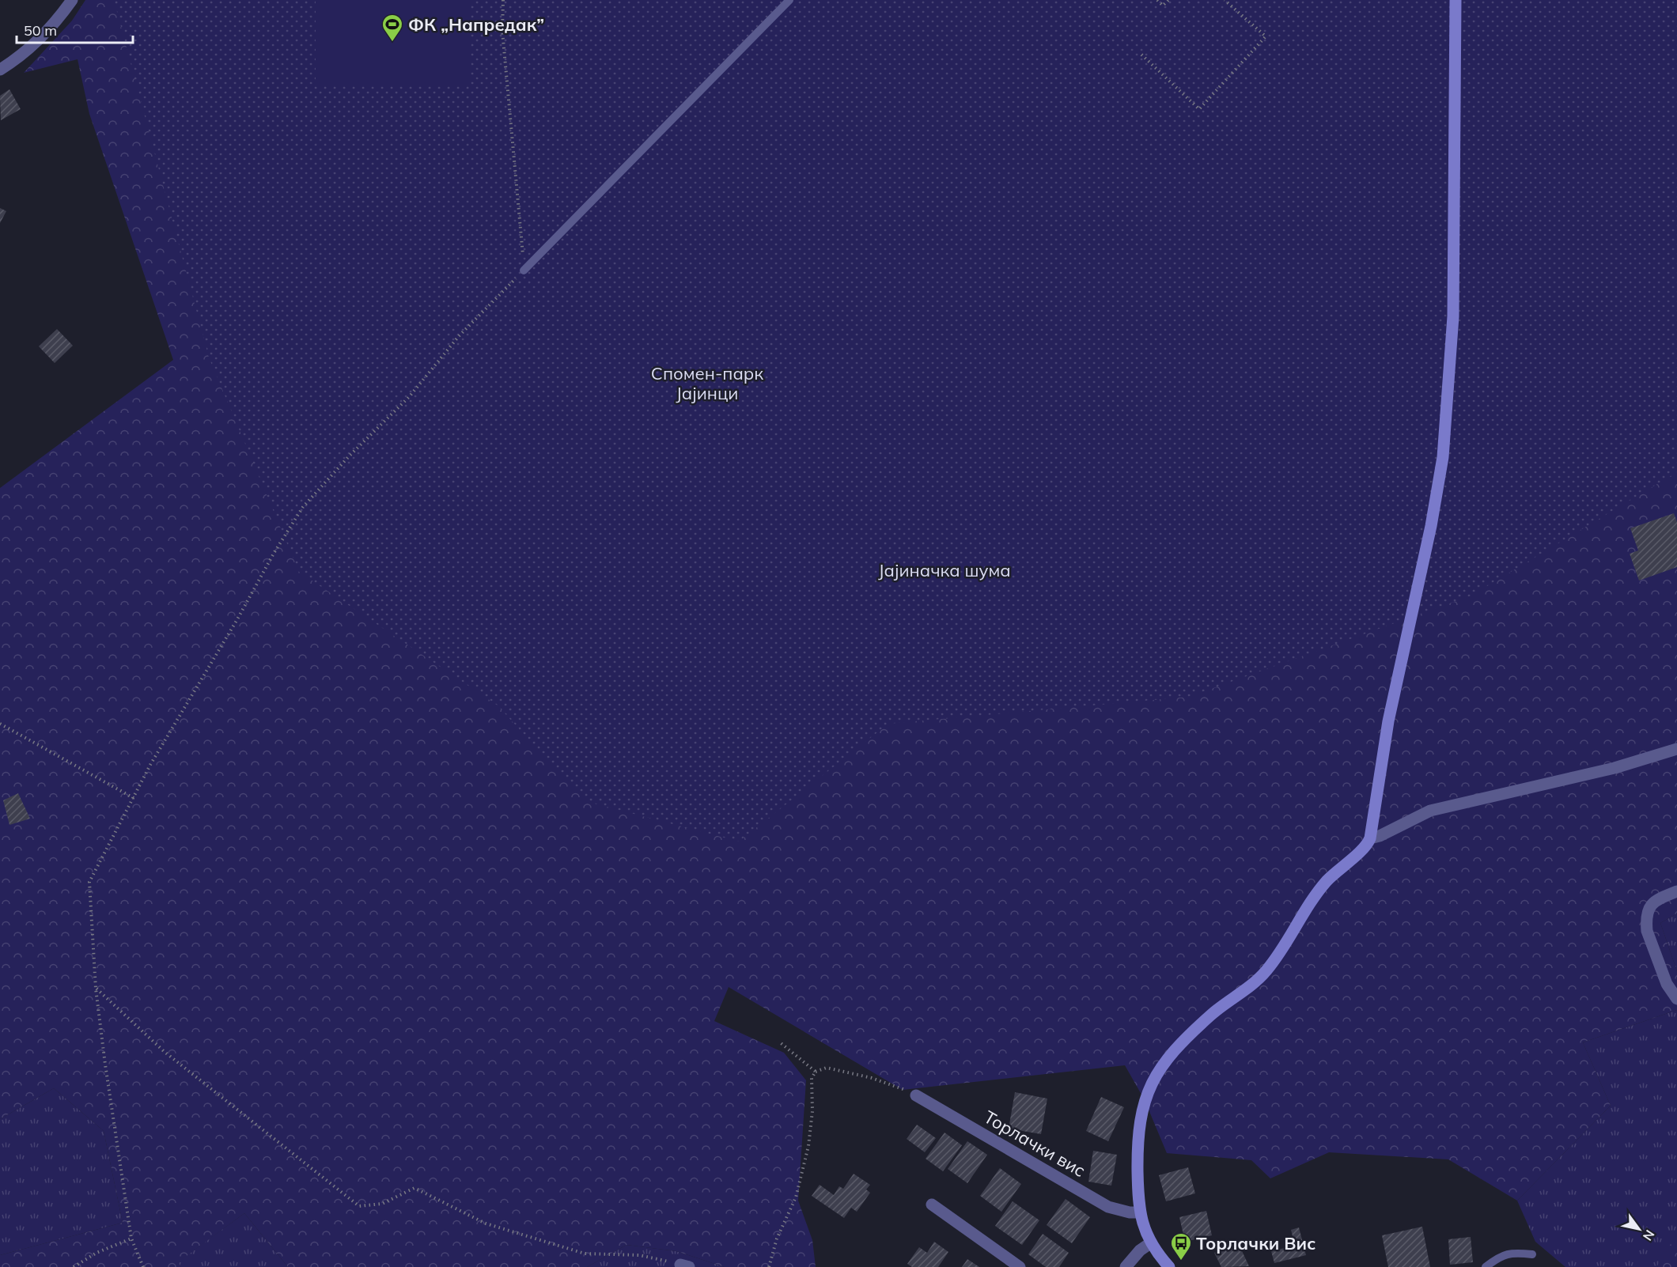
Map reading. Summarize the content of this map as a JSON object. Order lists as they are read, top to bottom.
{
  "streets": {
    "street": ["Торлачки вис"]
  },
  "parks": ["Спомен-парк Јајинци", "Јајиначка шума"],
  "places": {
    "sports": ["ФК „Напредак”"],
    "bus stop": ["Торлачки Вис"]
  },
  "scale_bar": "50 m",
  "north": "bottom right"
}
